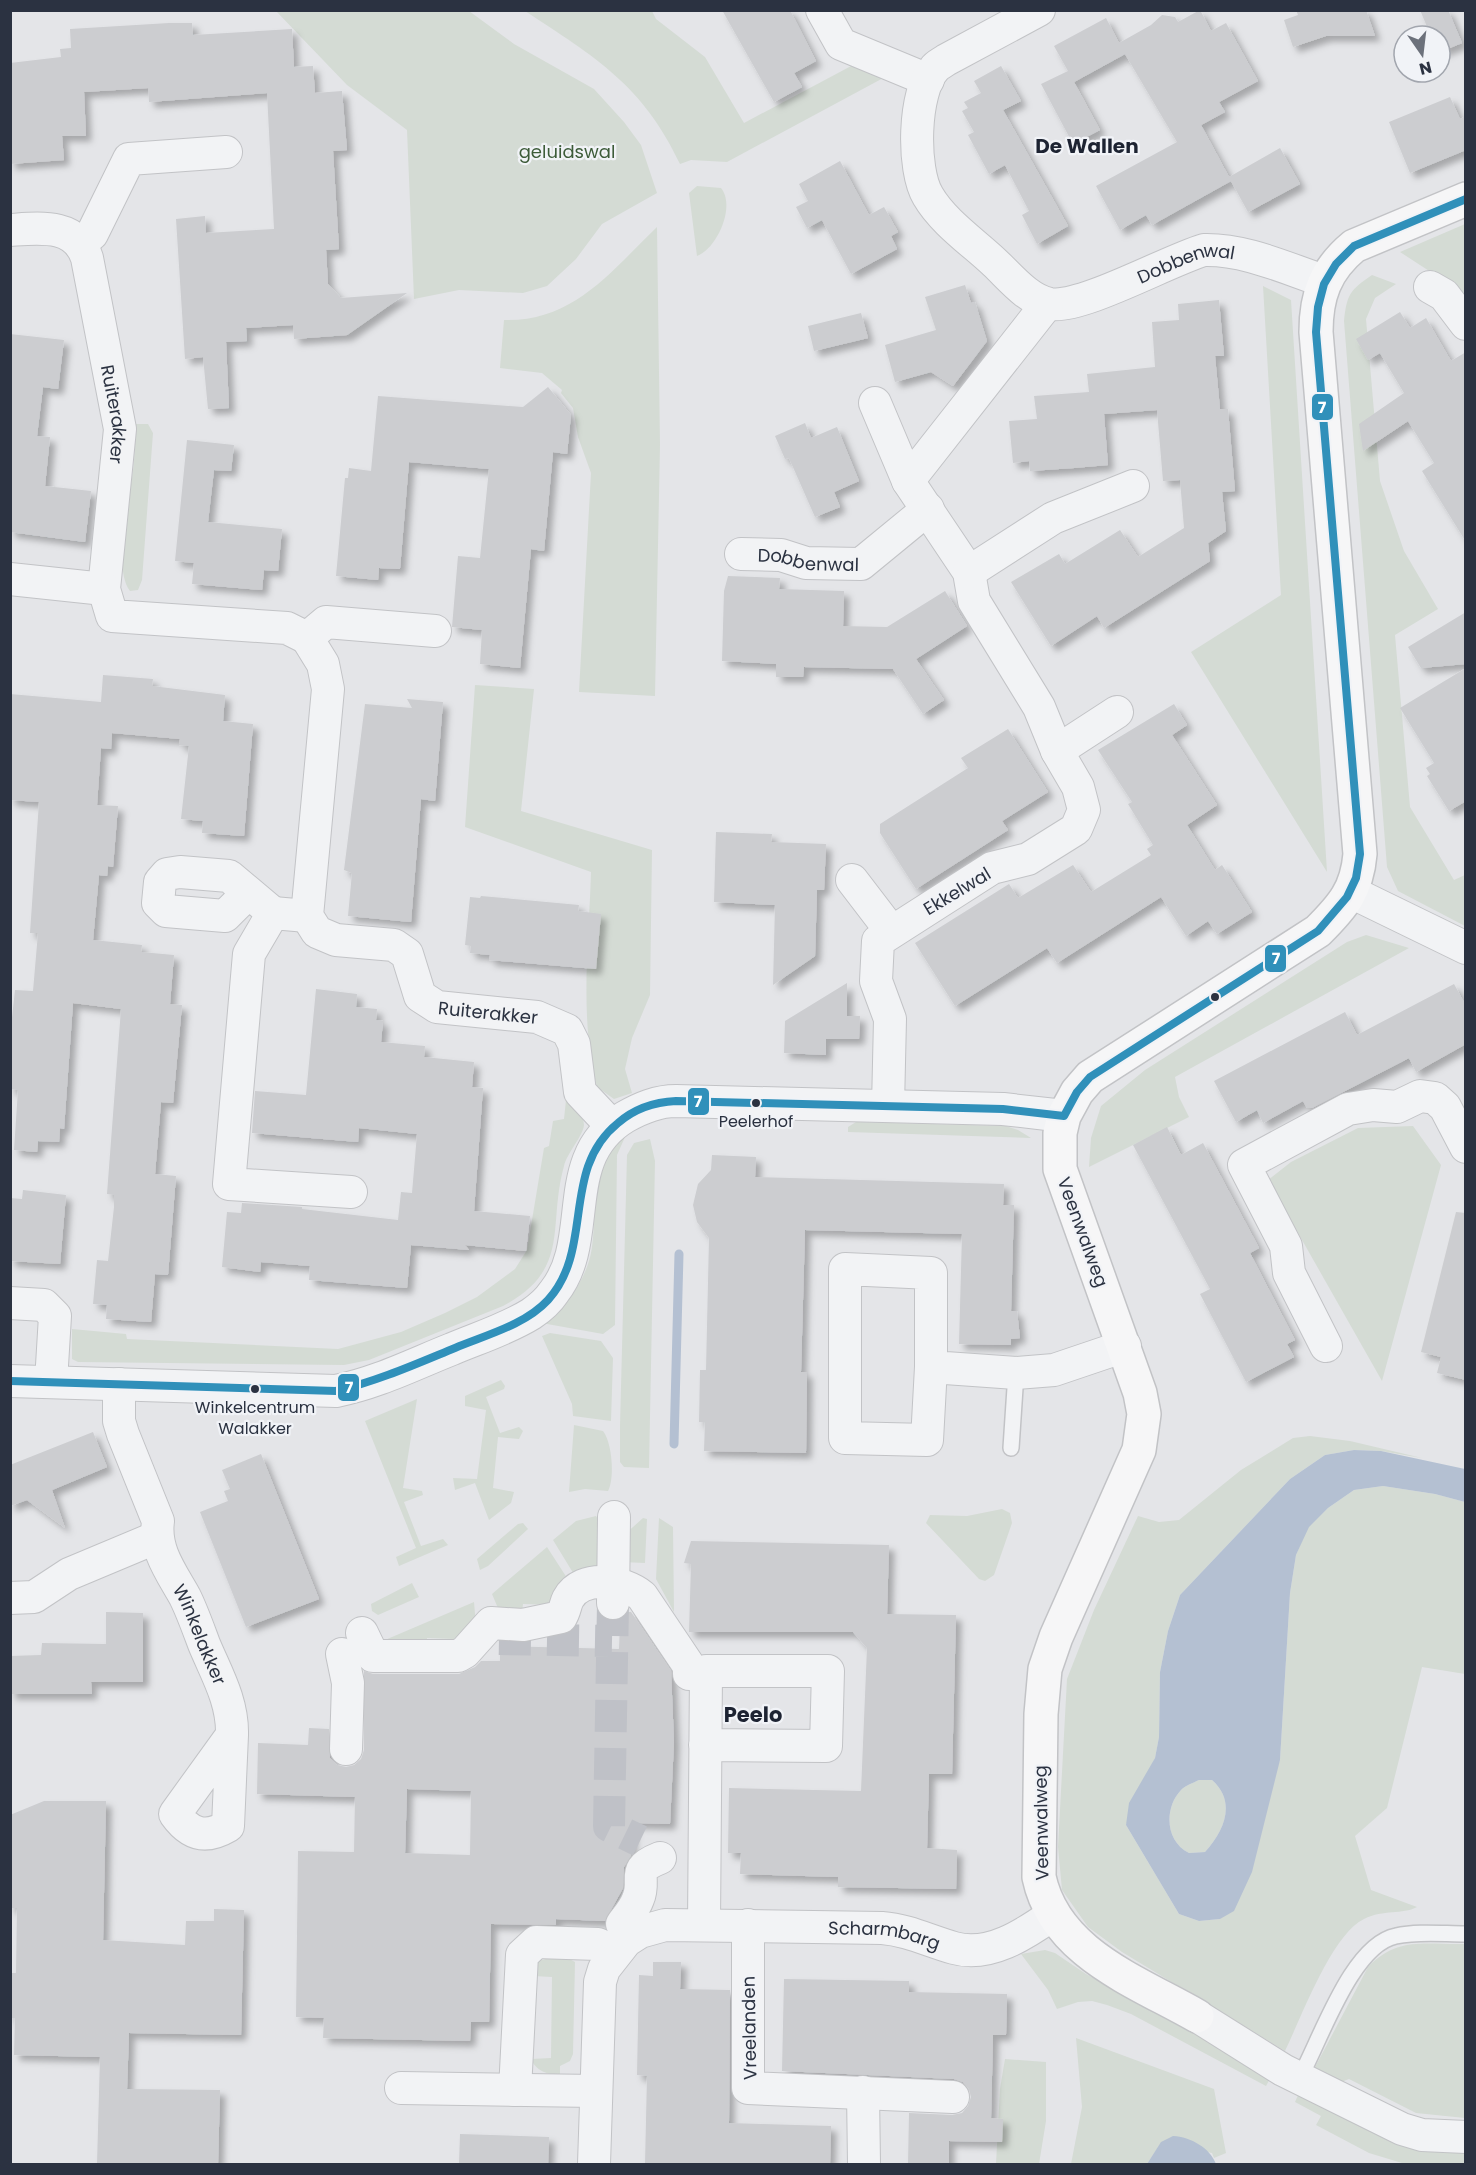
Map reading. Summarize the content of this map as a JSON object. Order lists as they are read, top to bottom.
{
  "streets": {
    "street": [
      "Dobbenwal",
      "Ruiterakker",
      "Ekkelwal",
      "Veenwalweg",
      "Winkelakker",
      "Scharmbarg",
      "Vreelanden"
    ]
  },
  "crossings": [
    ["Dobbenwal", "Veenwalweg"],
    ["Veenwalweg", "Scharmbarg"],
    ["Scharmbarg", "Vreelanden"]
  ],
  "districts": ["De Wallen", "Peelo"],
  "parks": ["geluidswal"],
  "places": ["Peelerhof", "Winkelcentrum Walakker"],
  "lines": ["transit line 7"],
  "north": "bottom"
}
